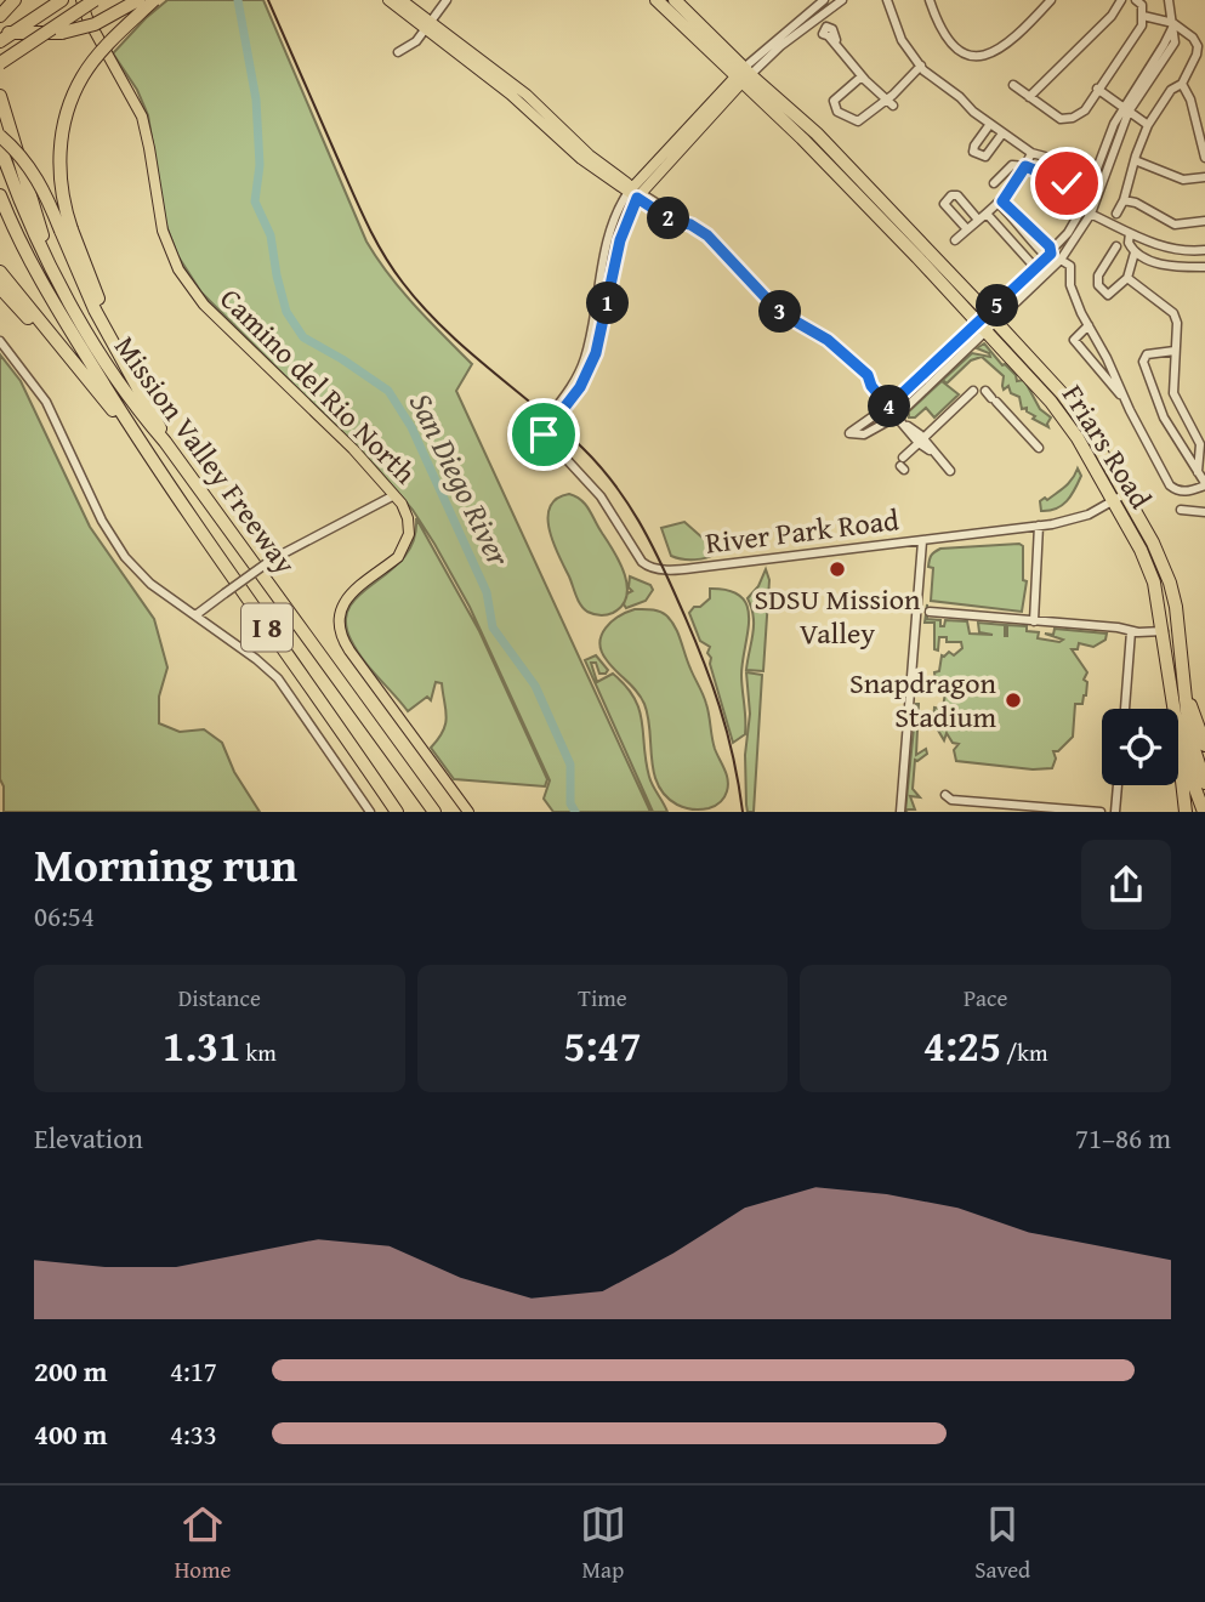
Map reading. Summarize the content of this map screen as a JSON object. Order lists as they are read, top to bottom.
{
  "streets": {
    "highway": ["Friars Road", "Mission Valley Freeway", "I 8"],
    "main road": ["Camino del Rio North"],
    "street": ["River Park Road"]
  },
  "crossings": [
    ["Friars Road", "River Park Road"]
  ],
  "water": ["San Diego River"],
  "places": ["SDSU Mission Valley", "Snapdragon Stadium"],
  "page": {
    "pins": [
      "2",
      "1",
      "5",
      "3",
      "4"
    ],
    "heading": ["Morning run", "06:54"],
    "stats": [
      ["Distance", "1.31 km"],
      ["Time", "5:47"],
      ["Pace", "4:25 /km"]
    ],
    "chart": ["Elevation", "71–86 m"],
    "list": [
      {
        "name": "200 m",
        "note": "4:17"
      },
      {
        "name": "400 m",
        "note": "4:33"
      }
    ],
    "tabs": ["Home", "Map", "Saved"]
  }
}
